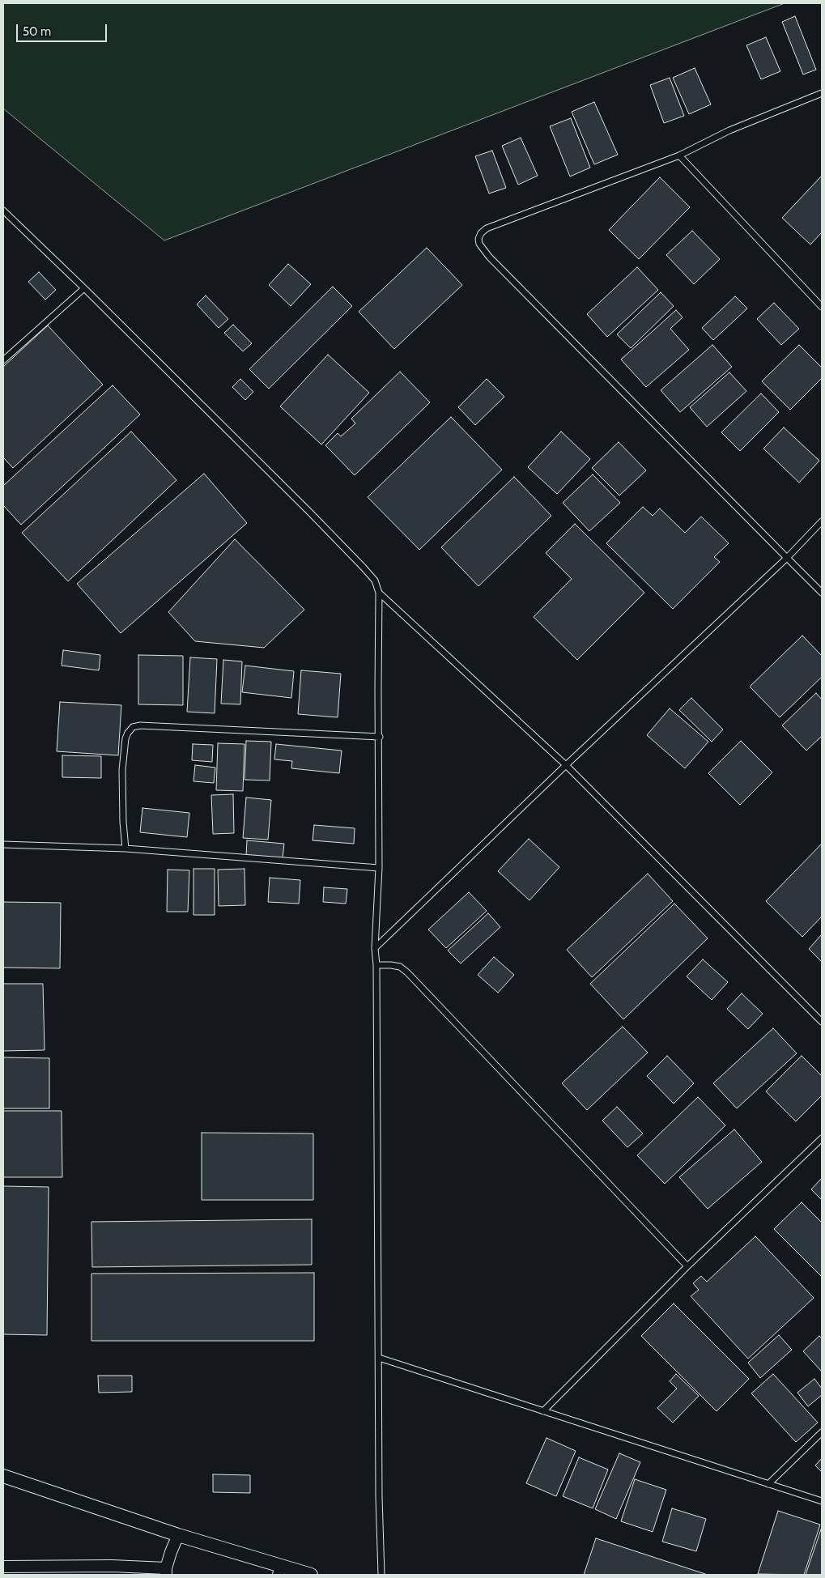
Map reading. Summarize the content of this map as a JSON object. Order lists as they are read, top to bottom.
{
  "scale_bar": "50 m"
}
